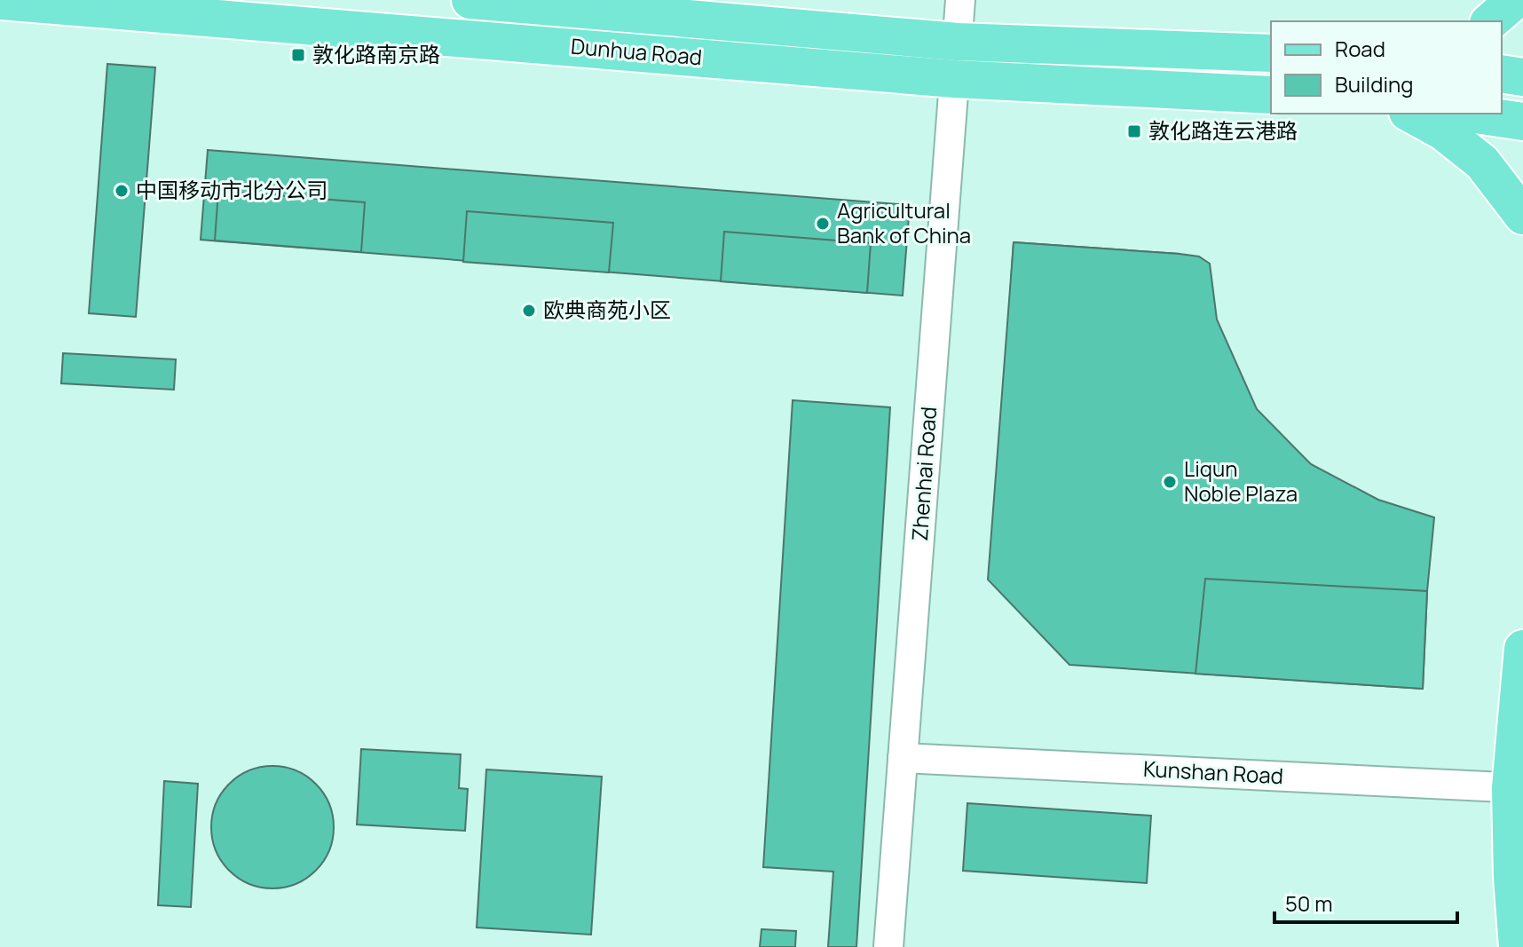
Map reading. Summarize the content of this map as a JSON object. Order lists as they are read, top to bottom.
{
  "streets": {
    "main road": ["Dunhua Road"],
    "street": ["Zhenhai Road", "Kunshan Road"]
  },
  "crossings": [
    ["Dunhua Road", "Zhenhai Road"],
    ["Zhenhai Road", "Kunshan Road"]
  ],
  "places": {
    "transit": ["敦化路南京路", "敦化路连云港路"],
    "other": [
      "中国移动市北分公司",
      "Agricultural Bank of China",
      "欧典商苑小区",
      "Liqun Noble Plaza"
    ]
  },
  "legend": ["Road", "Building"],
  "scale_bar": "50 m"
}
